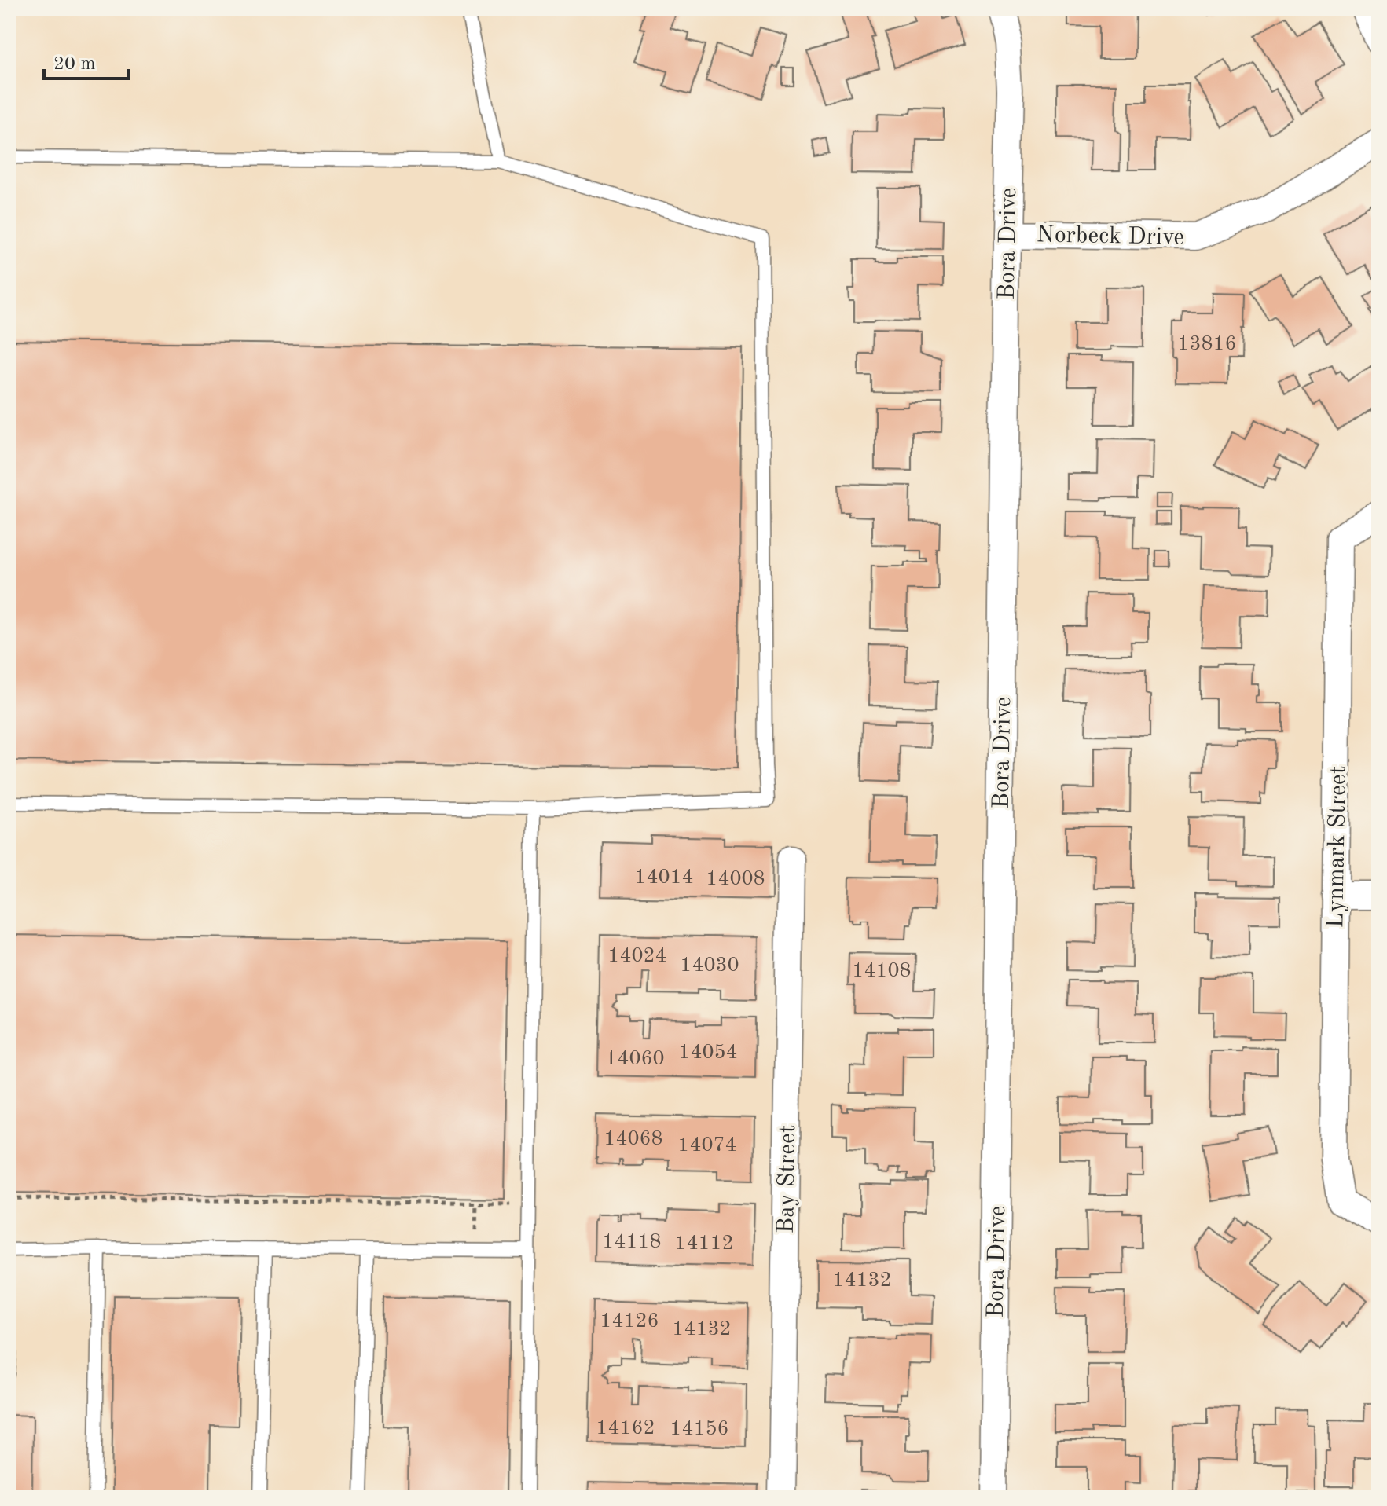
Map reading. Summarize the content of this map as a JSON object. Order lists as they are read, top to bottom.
{
  "streets": {
    "street": [
      "Norbeck Drive",
      "Bora Drive",
      "Lynmark Street",
      "Bay Street"
    ]
  },
  "crossings": [
    ["Norbeck Drive", "Bora Drive"]
  ],
  "house_numbers": [
    "13816",
    "14014",
    "14008",
    "14024",
    "14030",
    "14108",
    "14054",
    "14060",
    "14068",
    "14074",
    "14118",
    "14112",
    "14132",
    "14126",
    "14132",
    "14162",
    "14156"
  ],
  "scale_bar": "20 m"
}
